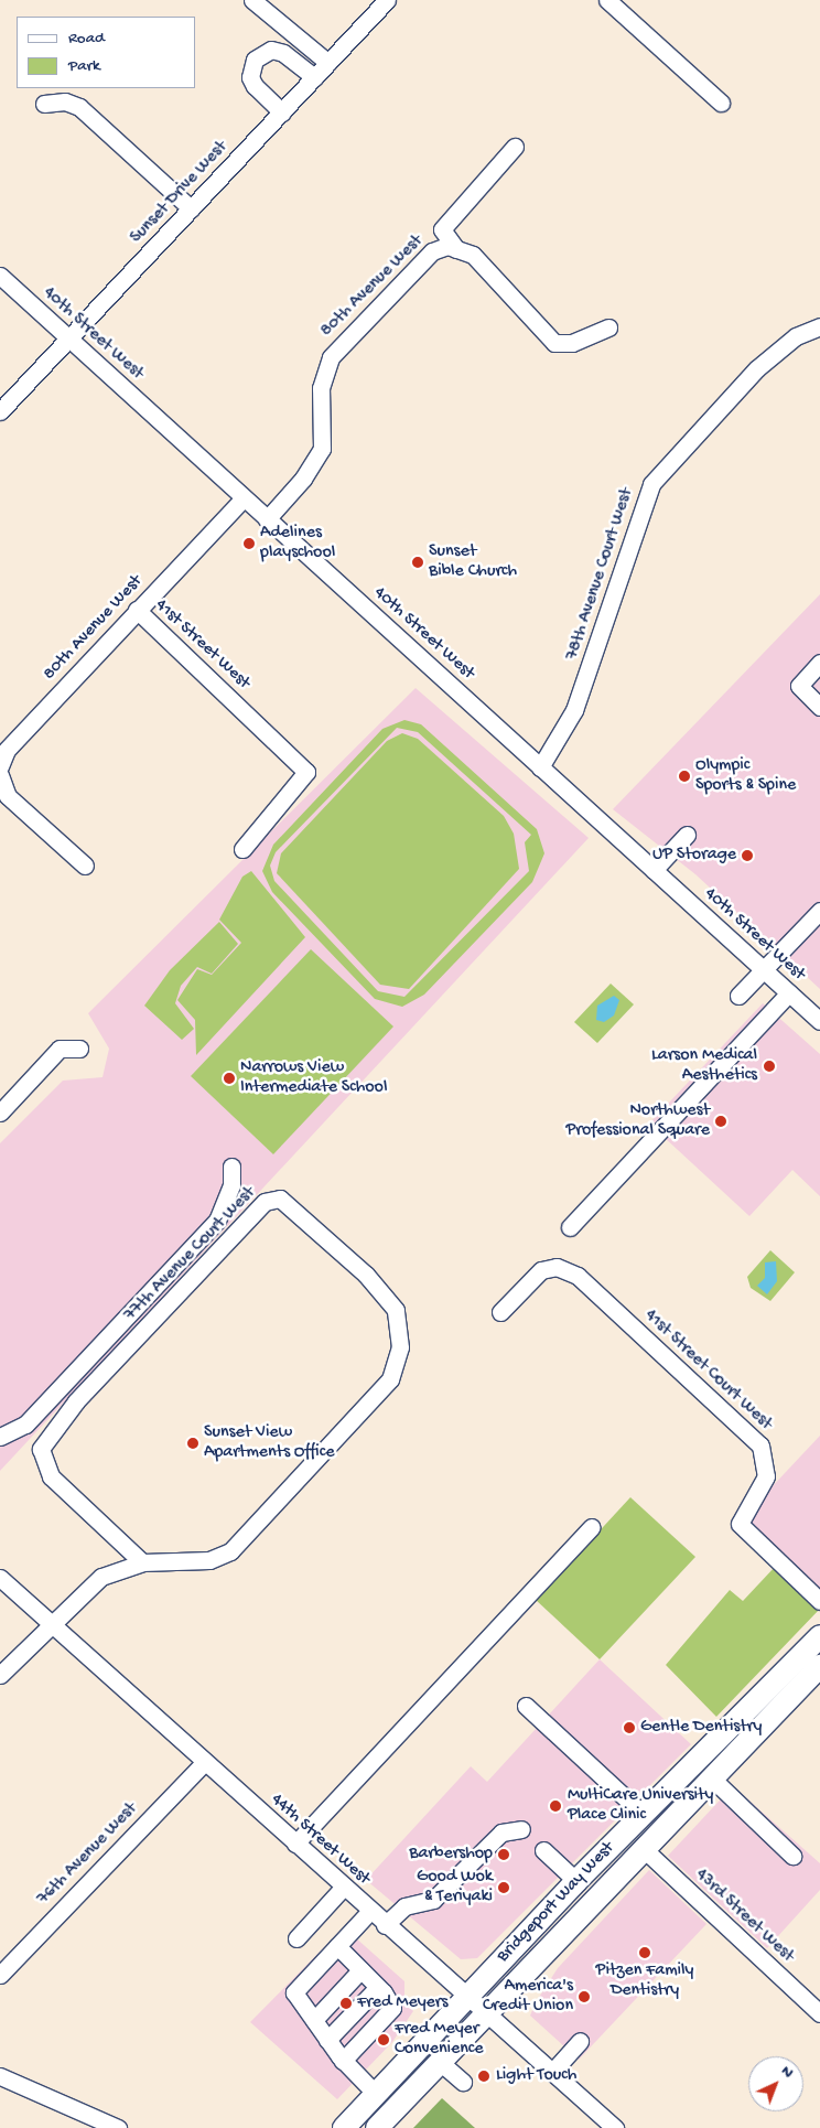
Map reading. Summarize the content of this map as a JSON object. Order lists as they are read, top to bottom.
{
  "streets": {
    "main road": ["Bridgeport Way West"],
    "street": [
      "Sunset Drive West",
      "80th Avenue West",
      "40th Street West",
      "78th Avenue Court West",
      "41st Street West",
      "77th Avenue Court West",
      "41st Street Court West",
      "44th Street West",
      "76th Avenue West",
      "43rd Street West"
    ]
  },
  "crossings": [
    ["Sunset Drive West", "40th Street West"],
    ["80th Avenue West", "40th Street West"],
    ["80th Avenue West", "41st Street West"],
    ["40th Street West", "78th Avenue Court West"],
    ["77th Avenue Court West", "44th Street West"],
    ["44th Street West", "76th Avenue West"],
    ["44th Street West", "Bridgeport Way West"],
    ["Bridgeport Way West", "43rd Street West"]
  ],
  "places": [
    "Adelines playschool",
    "Sunset Bible Church",
    "Olympic Sports & Spine",
    "UP Storage",
    "Larson Medical Aesthetics",
    "Narrows View Intermediate School",
    "Northwest Professional Square",
    "Sunset View Apartments Office",
    "Gentle Dentistry",
    "MultiCare University Place Clinic",
    "Barbershop",
    "Good Wok & Teriyaki",
    "Pitzen Family Dentistry",
    "America's Credit Union",
    "Fred Meyers",
    "Fred Meyer Convenience",
    "Light Touch"
  ],
  "legend": ["Road", "Park"],
  "north": "top right"
}
